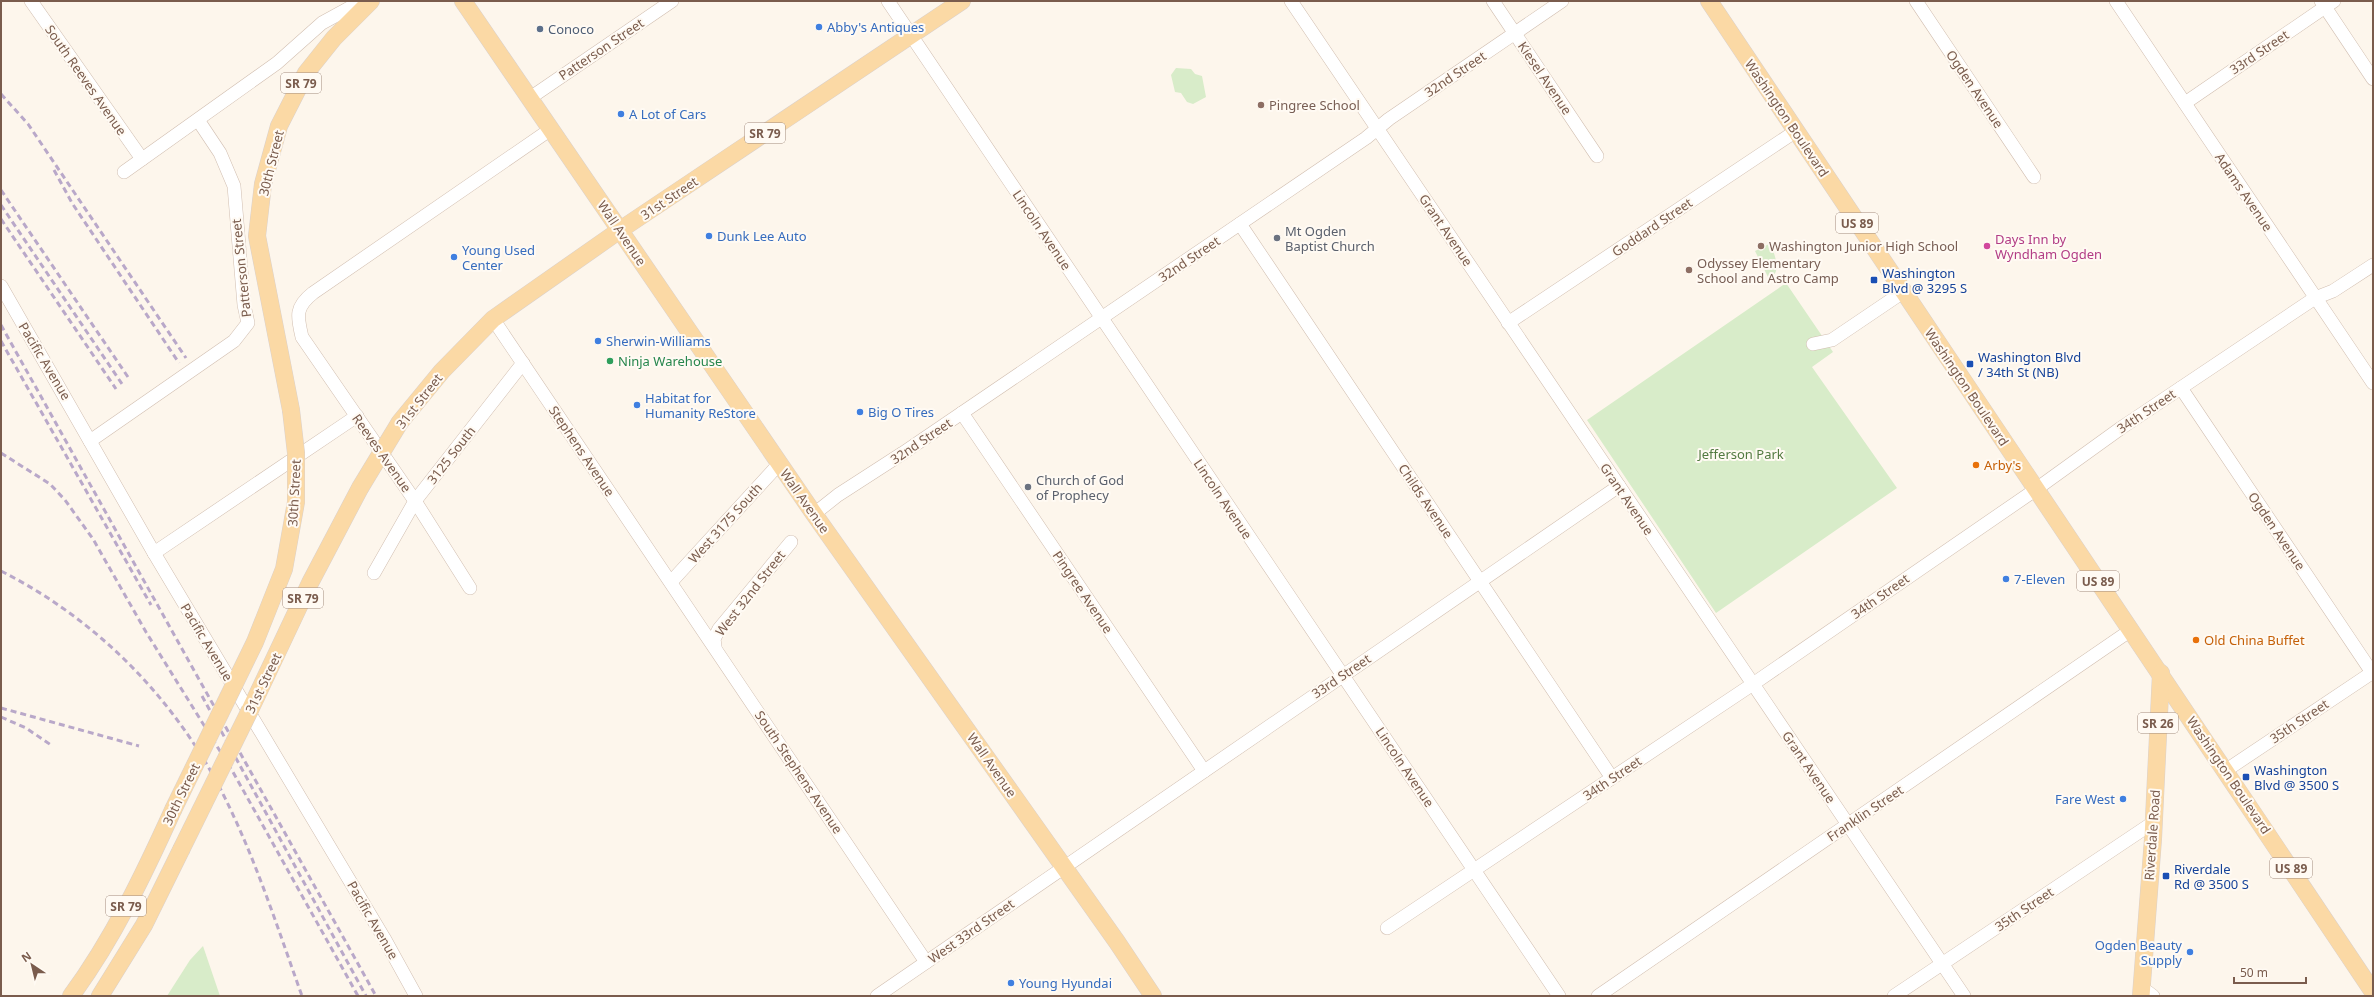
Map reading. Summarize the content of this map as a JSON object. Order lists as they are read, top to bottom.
{
  "streets": {
    "main road": [
      "SR 79",
      "Washington Boulevard",
      "30th Street",
      "31st Street",
      "US 89",
      "Wall Avenue",
      "SR 26",
      "Riverdale Road"
    ],
    "street": [
      "Patterson Street",
      "33rd Street",
      "32nd Street",
      "Kiesel Avenue",
      "South Reeves Avenue",
      "Ogden Avenue",
      "Adams Avenue",
      "Goddard Street",
      "Lincoln Avenue",
      "Grant Avenue",
      "Pacific Avenue",
      "34th Street",
      "Stephens Avenue",
      "Reeves Avenue",
      "3125 South",
      "Childs Avenue",
      "West 3175 South",
      "Pingree Avenue",
      "West 32nd Street",
      "35th Street",
      "South Stephens Avenue",
      "Franklin Street",
      "West 33rd Street"
    ]
  },
  "crossings": [
    ["Patterson Street", "Wall Avenue"],
    ["Patterson Street", "Pacific Avenue"],
    ["33rd Street", "Adams Avenue"],
    ["33rd Street", "Lincoln Avenue"],
    ["33rd Street", "Grant Avenue"],
    ["33rd Street", "Wall Avenue"],
    ["33rd Street", "Childs Avenue"],
    ["33rd Street", "Pingree Avenue"],
    ["33rd Street", "West 33rd Street"],
    ["32nd Street", "Kiesel Avenue"],
    ["32nd Street", "Lincoln Avenue"],
    ["32nd Street", "Grant Avenue"],
    ["32nd Street", "Wall Avenue"],
    ["32nd Street", "Childs Avenue"],
    ["32nd Street", "Pingree Avenue"],
    ["Ogden Avenue", "34th Street"],
    ["Ogden Avenue", "35th Street"],
    ["Washington Boulevard", "Goddard Street"],
    ["Washington Boulevard", "34th Street"],
    ["Washington Boulevard", "35th Street"],
    ["Washington Boulevard", "Franklin Street"],
    ["Washington Boulevard", "Riverdale Road"],
    ["Adams Avenue", "34th Street"],
    ["31st Street", "Lincoln Avenue"],
    ["31st Street", "Wall Avenue"],
    ["31st Street", "Stephens Avenue"],
    ["Goddard Street", "Grant Avenue"],
    ["Lincoln Avenue", "34th Street"],
    ["Grant Avenue", "34th Street"],
    ["Grant Avenue", "35th Street"],
    ["Grant Avenue", "Franklin Street"],
    ["Wall Avenue", "Reeves Avenue"],
    ["Wall Avenue", "West 3175 South"],
    ["Wall Avenue", "West 33rd Street"],
    ["34th Street", "Childs Avenue"],
    ["Stephens Avenue", "3125 South"],
    ["Stephens Avenue", "West 3175 South"],
    ["Stephens Avenue", "South Stephens Avenue"],
    ["Reeves Avenue", "3125 South"],
    ["West 3175 South", "South Stephens Avenue"],
    ["West 32nd Street", "South Stephens Avenue"],
    ["35th Street", "Riverdale Road"],
    ["South Stephens Avenue", "West 33rd Street"]
  ],
  "parks": ["Jefferson Park"],
  "places": {
    "other": [
      "Abby's Antiques",
      "Conoco",
      "Pingree School",
      "A Lot of Cars",
      "Dunk Lee Auto",
      "Mt Ogden Baptist Church",
      "Washington Junior High School",
      "Days Inn by Wyndham Ogden",
      "Young Used Center",
      "Odyssey Elementary School and Astro Camp",
      "Sherwin-Williams",
      "Ninja Warehouse",
      "Habitat for Humanity ReStore",
      "Big O Tires",
      "Arby's",
      "Church of God of Prophecy",
      "7-Eleven",
      "Old China Buffet",
      "Fare West",
      "Ogden Beauty Supply",
      "Young Hyundai"
    ],
    "transit": [
      "Washington Blvd @ 3295 S",
      "Washington Blvd / 34th St (NB)",
      "Washington Blvd @ 3500 S",
      "Riverdale Rd @ 3500 S"
    ]
  },
  "scale_bar": "50 m",
  "north": "top left"
}
